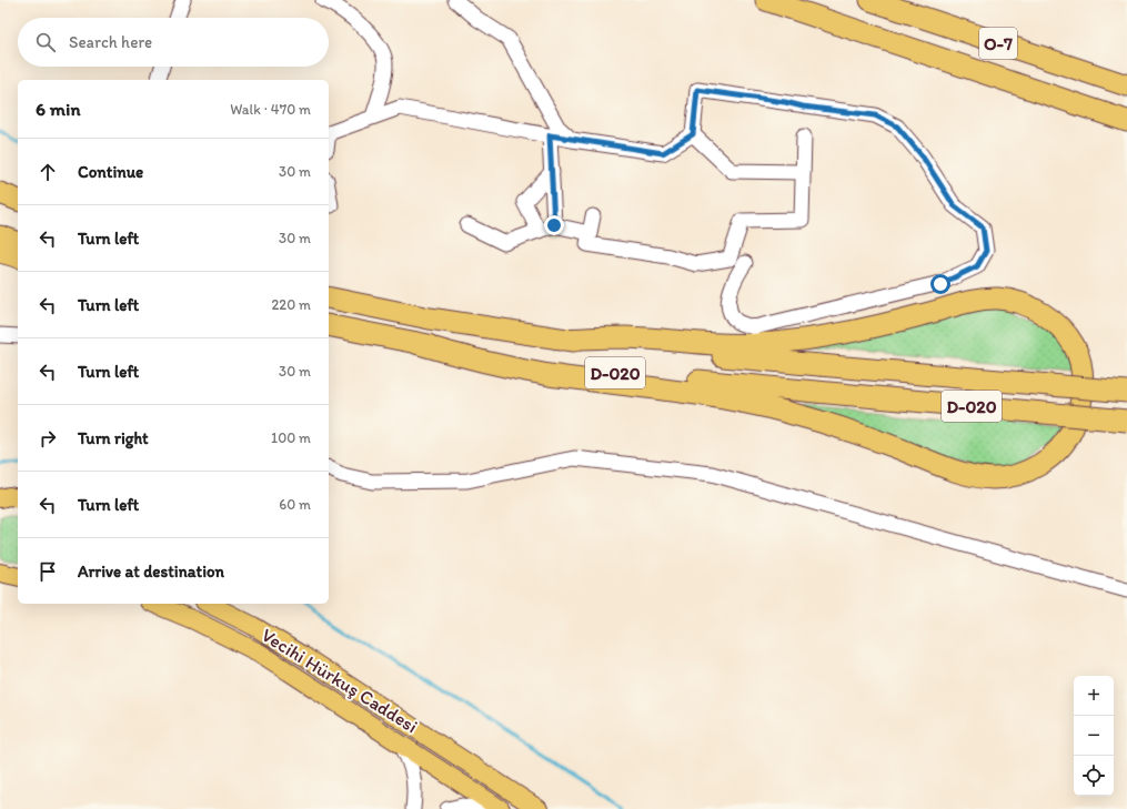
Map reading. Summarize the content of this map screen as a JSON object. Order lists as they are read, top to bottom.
{
  "streets": {
    "highway": ["O-7", "D-020"],
    "main road": ["Vecihi Hürkuş Caddesi"]
  },
  "page": {
    "search": "Search here",
    "heading": ["6 min", "Walk · 470 m"],
    "list": [
      ["Continue", "30 m"],
      ["Turn left", "30 m"],
      ["Turn left", "220 m"],
      ["Turn left", "30 m"],
      ["Turn right", "100 m"],
      ["Turn left", "60 m"],
      "Arrive at destination"
    ],
    "map_buttons": ["+", "−"]
  }
}
